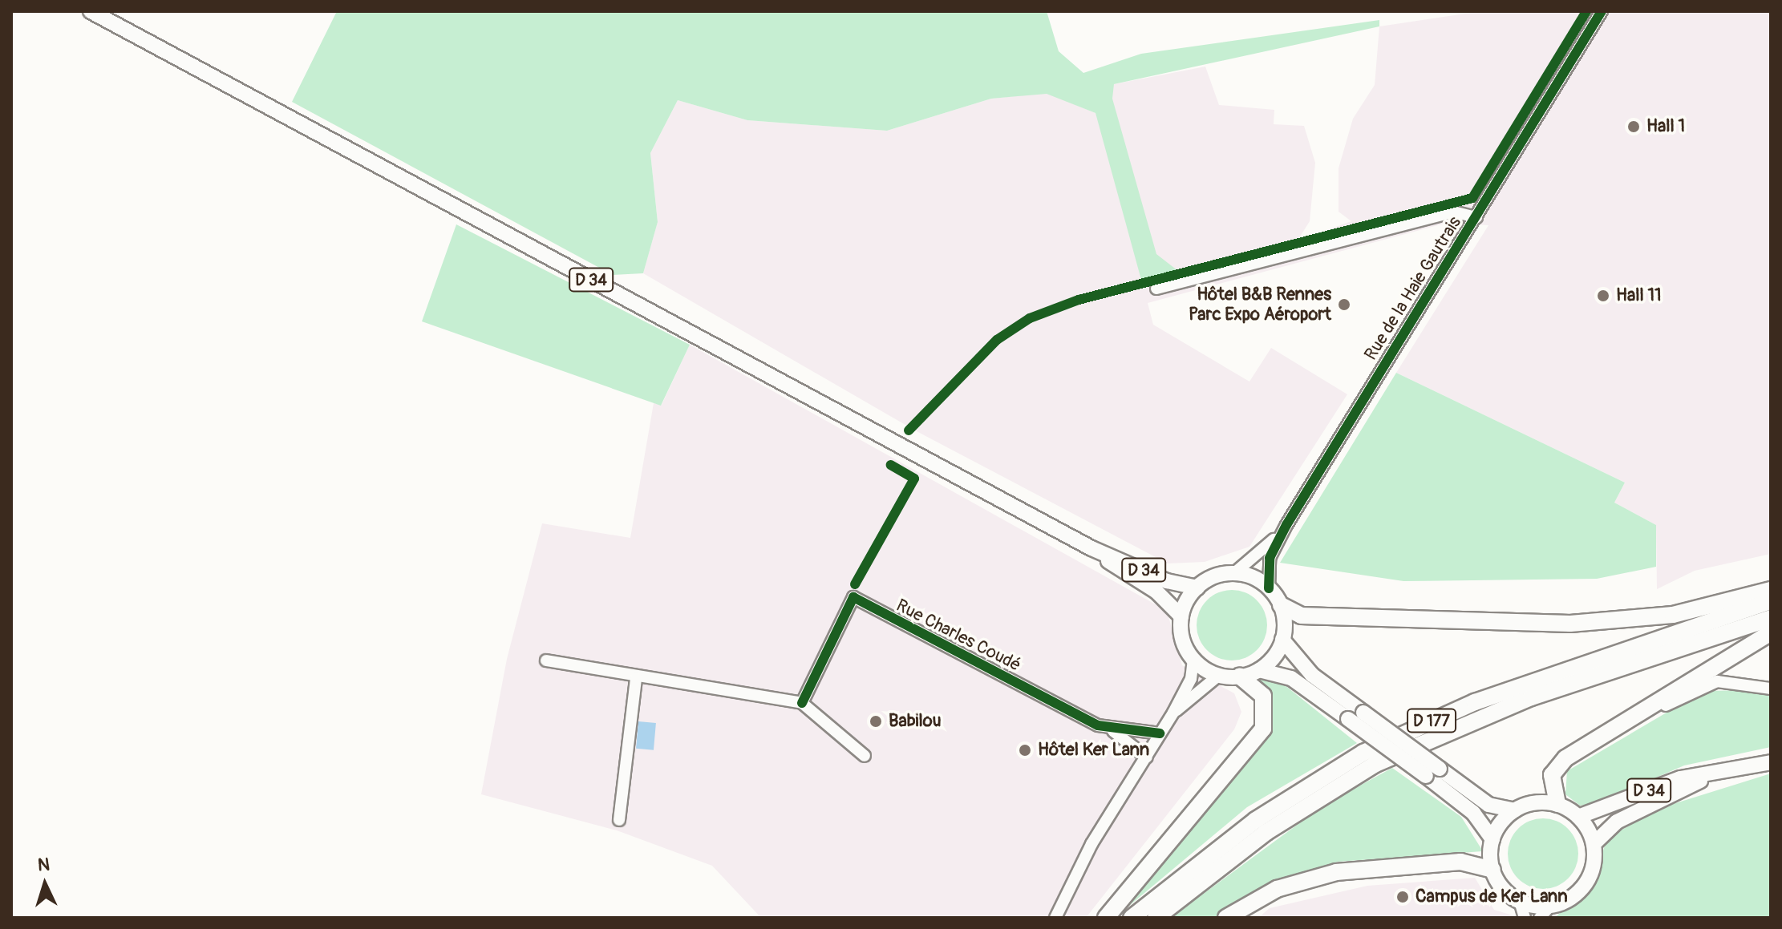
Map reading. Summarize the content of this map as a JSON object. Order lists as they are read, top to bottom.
{
  "streets": {
    "highway": ["D 177"],
    "main road": ["D 34"],
    "street": ["Rue de la Haie Gautrais", "Rue Charles Coudé"]
  },
  "crossings": [
    ["D 34", "Rue de la Haie Gautrais"]
  ],
  "places": [
    "Hall 1",
    "Hall 11",
    "Hôtel B&B Rennes Parc Expo Aéroport",
    "Babilou",
    "Hôtel Ker Lann",
    "Campus de Ker Lann"
  ],
  "north": "top"
}
